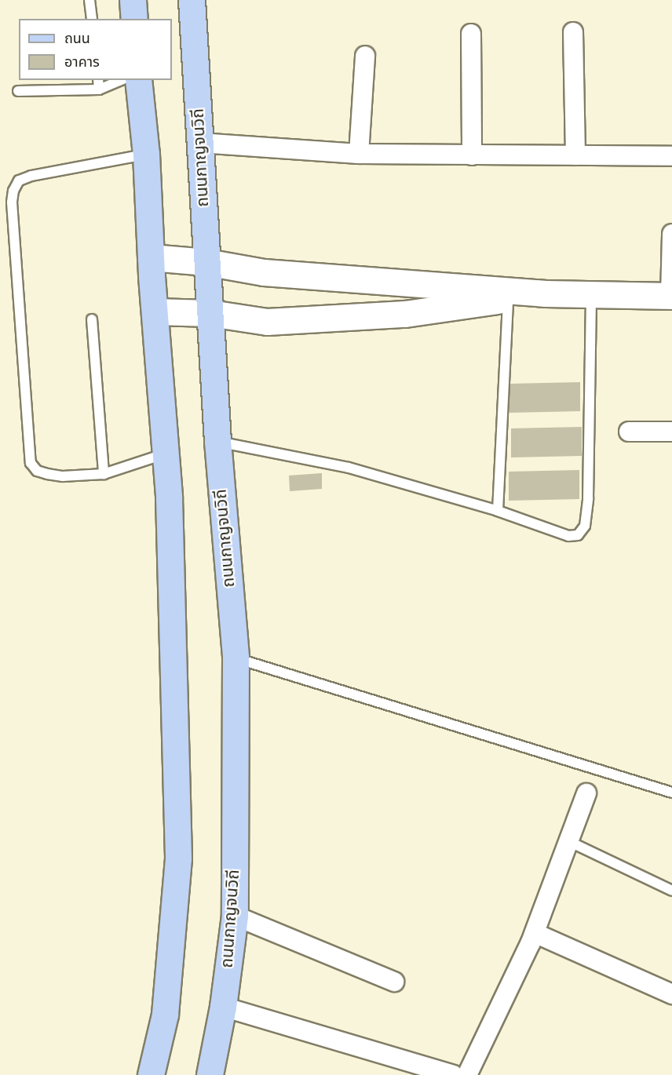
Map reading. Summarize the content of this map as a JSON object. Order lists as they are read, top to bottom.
{
  "streets": {
    "main road": ["ถนนกาญจนวิถี"]
  },
  "legend": ["ถนน", "อาคาร"]
}
